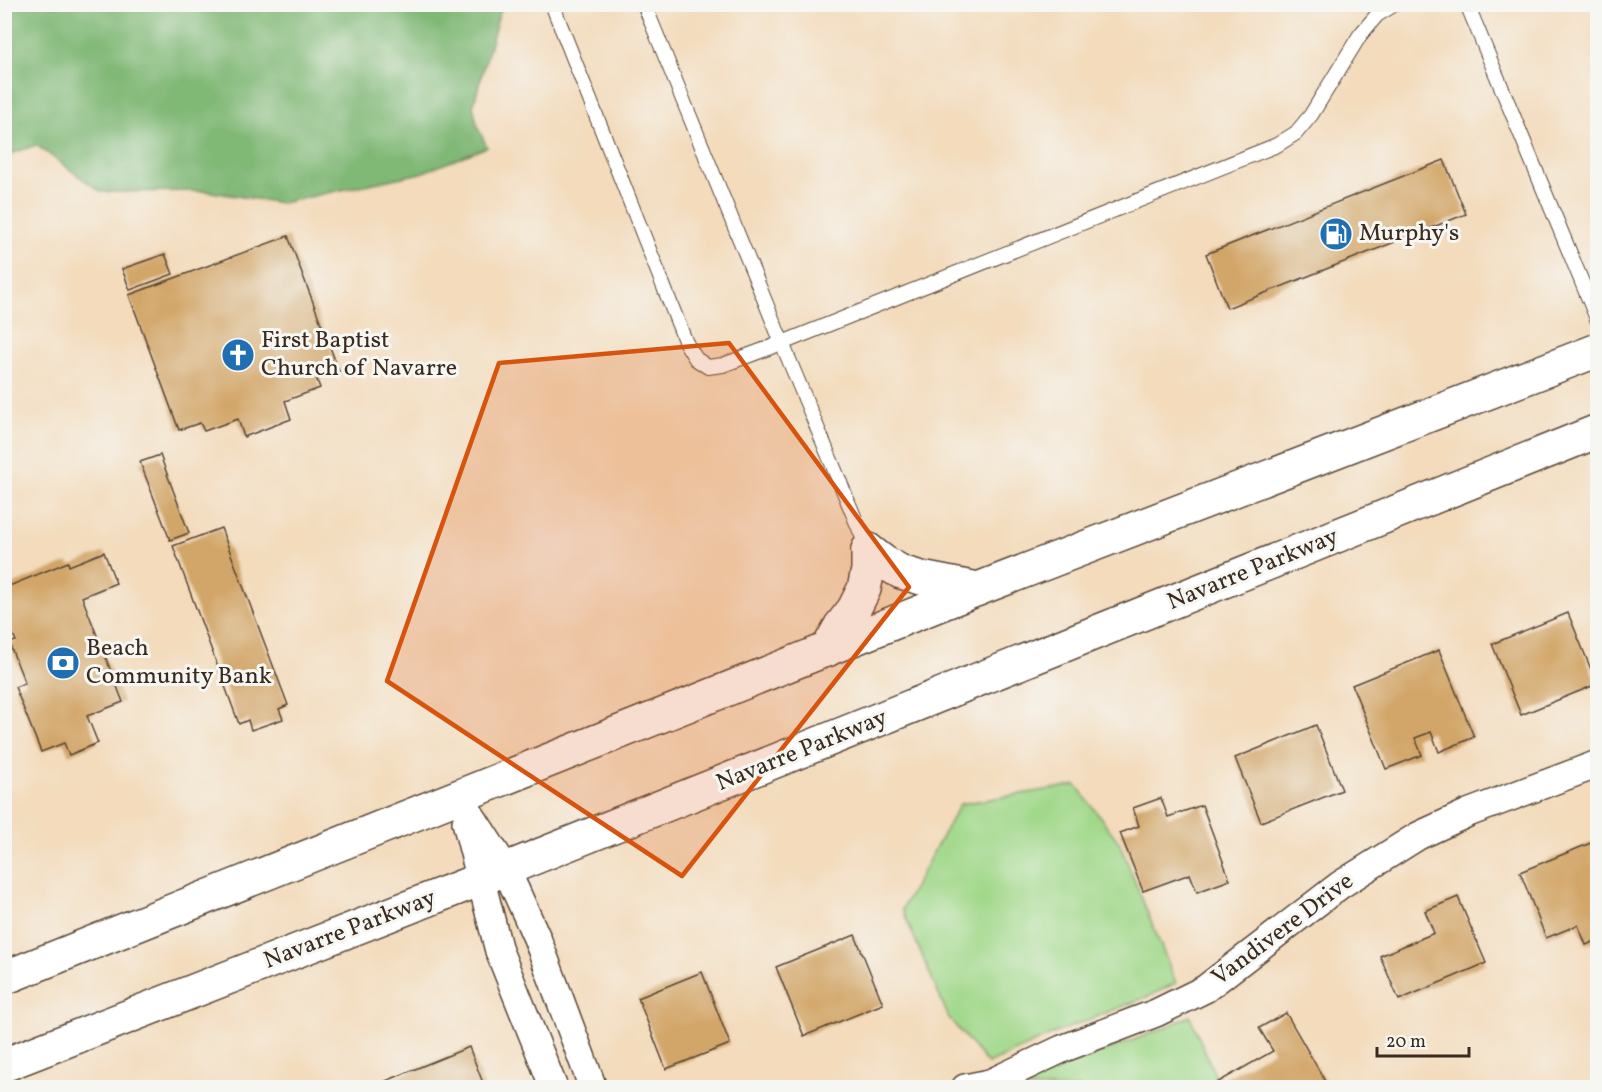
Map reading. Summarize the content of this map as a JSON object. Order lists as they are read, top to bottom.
{
  "streets": {
    "highway": ["Navarre Parkway"],
    "street": ["Vandivere Drive"]
  },
  "places": {
    "fuel station": ["Murphy's"],
    "church": ["First Baptist Church of Navarre"],
    "bank": ["Beach Community Bank"]
  },
  "scale_bar": "20 m"
}
